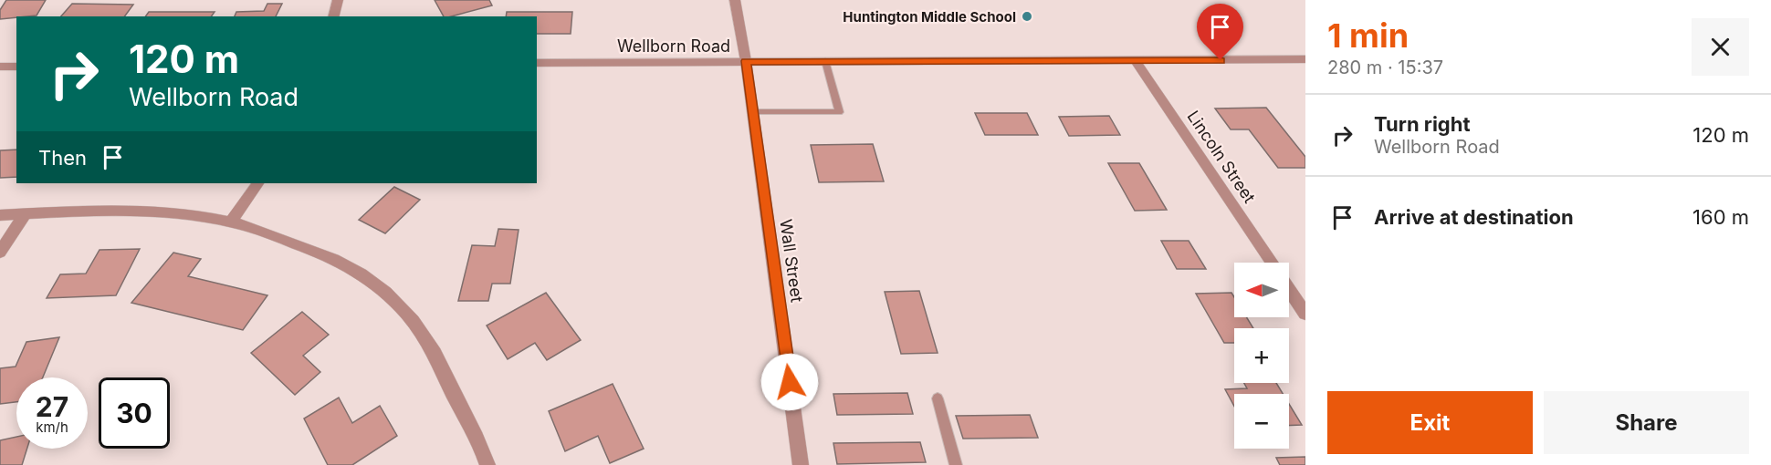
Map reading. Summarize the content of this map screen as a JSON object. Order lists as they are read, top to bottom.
{
  "streets": {
    "street": ["Wellborn Road", "Lincoln Street", "Wall Street"]
  },
  "crossings": [
    ["Wellborn Road", "Lincoln Street"],
    ["Wellborn Road", "Wall Street"]
  ],
  "places": ["Huntington Middle School"],
  "north": "left",
  "page": {
    "heading": ["1 min", "280 m · 15:37"],
    "turn": ["120 m", "Wellborn Road"],
    "list": [
      {
        "name": "Turn right",
        "note": "Wellborn Road",
        "value": "120 m"
      },
      {
        "name": "Arrive at destination",
        "value": "160 m"
      }
    ],
    "then": "Then",
    "map_buttons": ["+", "−"],
    "speed": "27 km/h",
    "limit": "30",
    "buttons": ["Exit", "Share"]
  }
}
